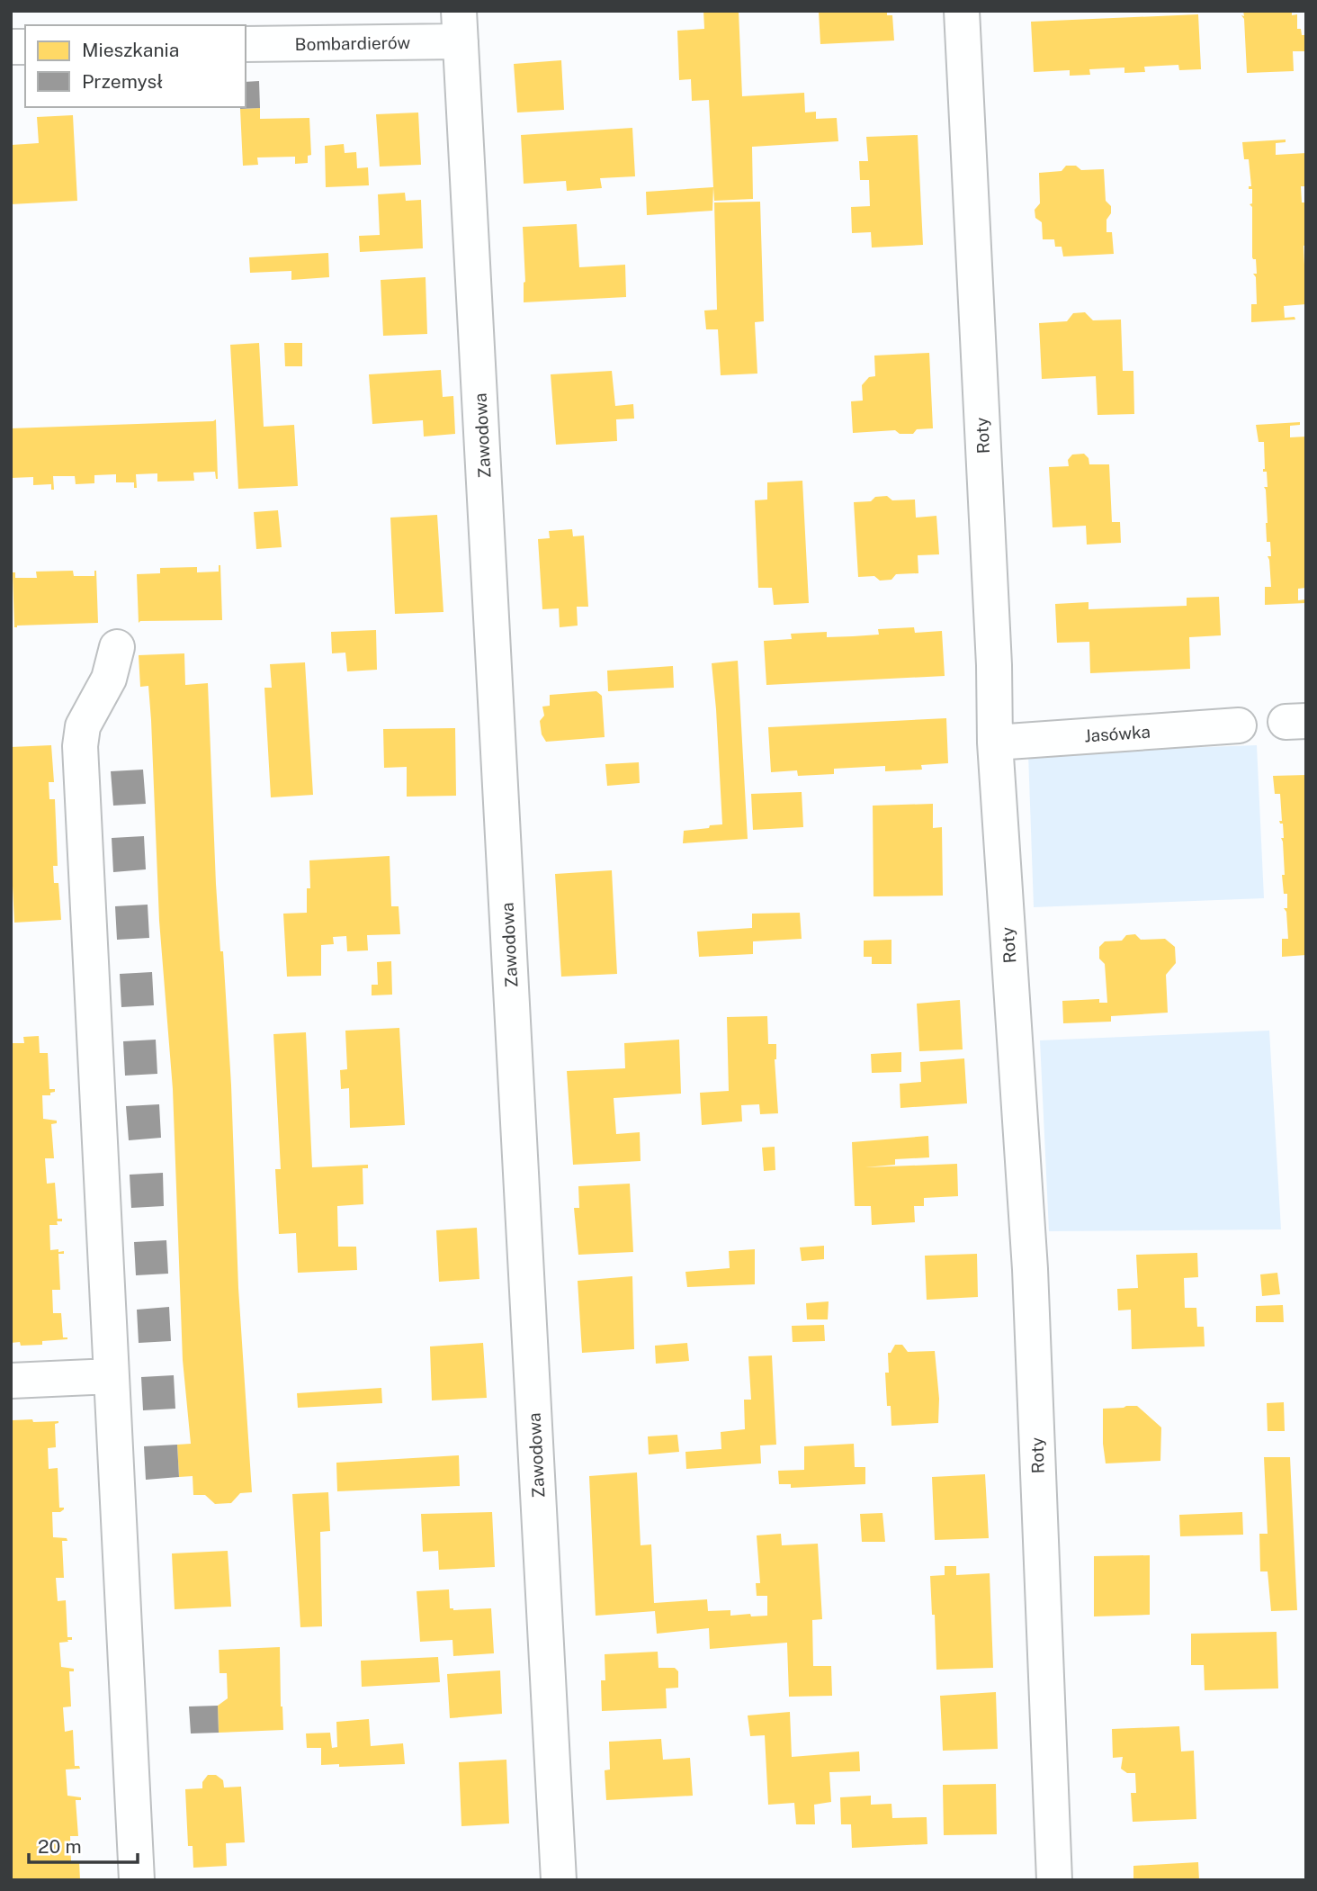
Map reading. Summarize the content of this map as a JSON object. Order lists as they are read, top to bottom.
{
  "streets": {
    "street": [
      "Bombardierów",
      "Zawodowa",
      "Roty",
      "Jasówka"
    ]
  },
  "crossings": [
    ["Bombardierów", "Zawodowa"],
    ["Roty", "Jasówka"]
  ],
  "legend": ["Mieszkania", "Przemysł"],
  "scale_bar": "20 m"
}
